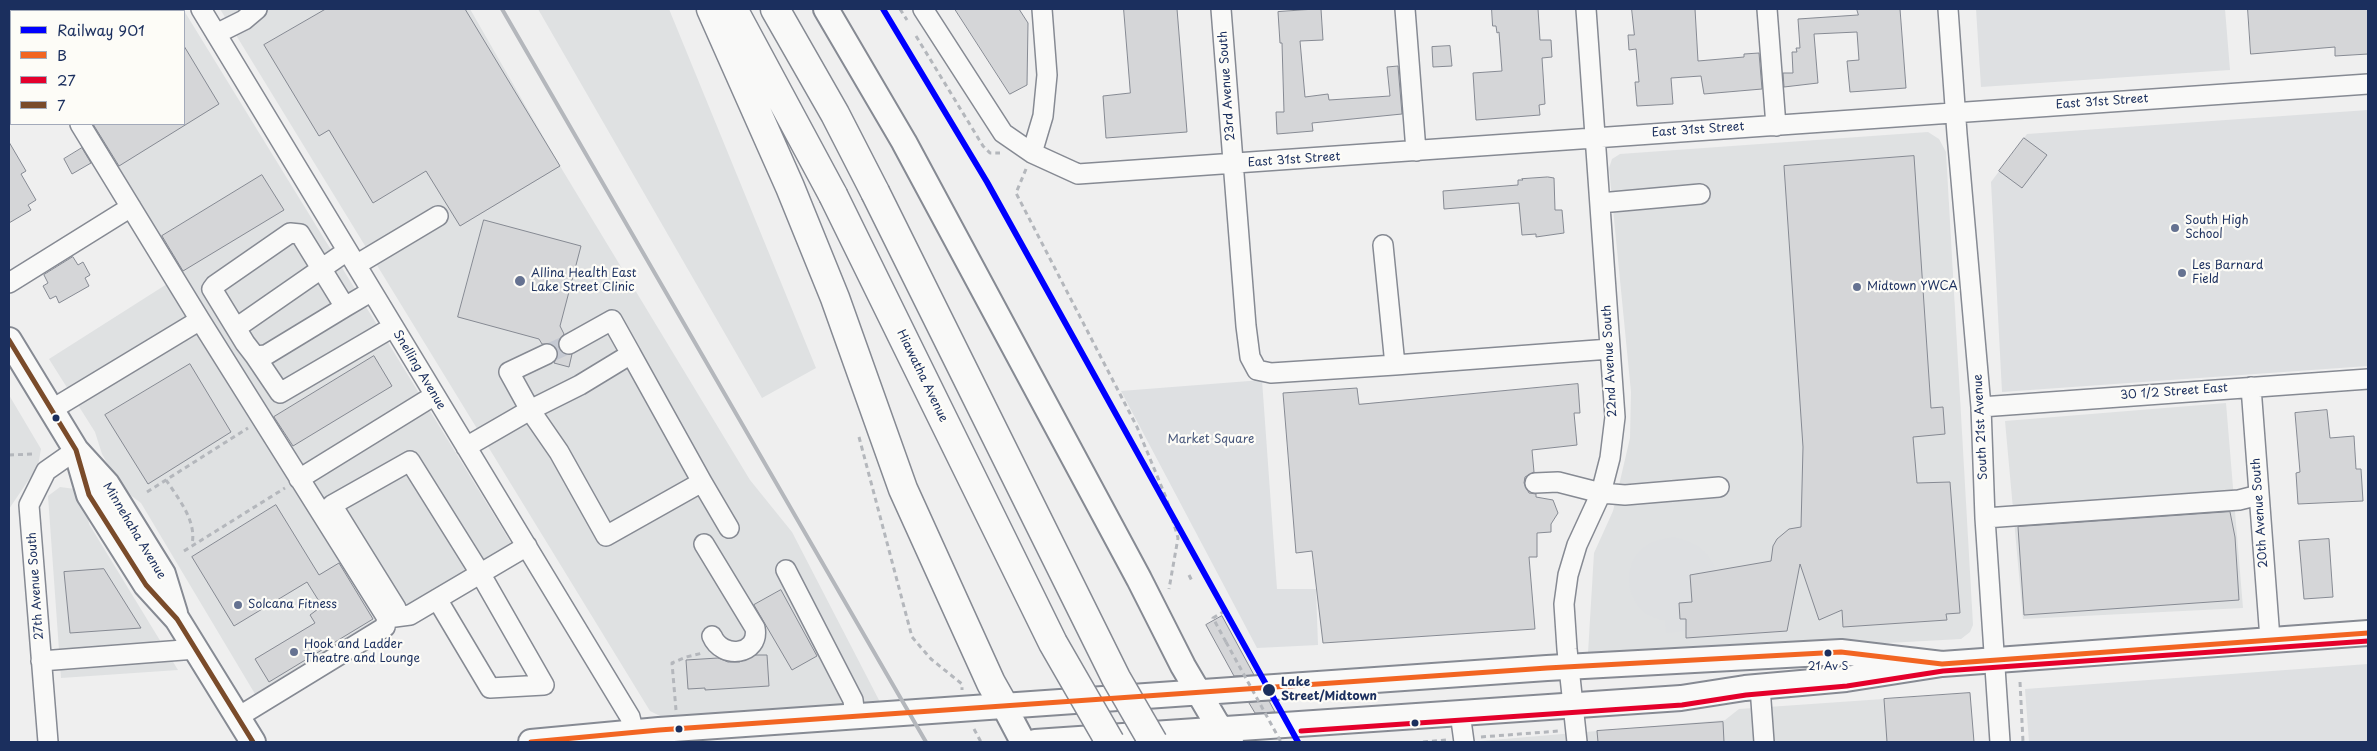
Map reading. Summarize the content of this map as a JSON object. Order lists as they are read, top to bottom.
{
  "streets": {
    "highway": ["Hiawatha Avenue"],
    "main road": ["Minnehaha Avenue"],
    "street": [
      "23rd Avenue South",
      "East 31st Street",
      "22nd Avenue South",
      "Snelling Avenue",
      "30 1/2 Street East",
      "South 21st Avenue",
      "20th Avenue South",
      "27th Avenue South"
    ]
  },
  "crossings": [
    ["23rd Avenue South", "East 31st Street"],
    ["East 31st Street", "22nd Avenue South"],
    ["East 31st Street", "South 21st Avenue"],
    ["30 1/2 Street East", "South 21st Avenue"],
    ["30 1/2 Street East", "20th Avenue South"],
    ["Minnehaha Avenue", "27th Avenue South"]
  ],
  "parks": ["Market Square"],
  "places": [
    "South High School",
    "Les Barnard Field",
    "Allina Health East Lake Street Clinic",
    "Midtown YWCA",
    "Solcana Fitness",
    "Hook and Ladder Theatre and Lounge",
    "21 Av S",
    "Lake Street/Midtown"
  ],
  "lines": [
    "rail line 901",
    "transit line 7",
    "transit line B",
    "transit line 27"
  ],
  "legend": [
    "Railway 901",
    "B",
    "27",
    "7"
  ]
}
